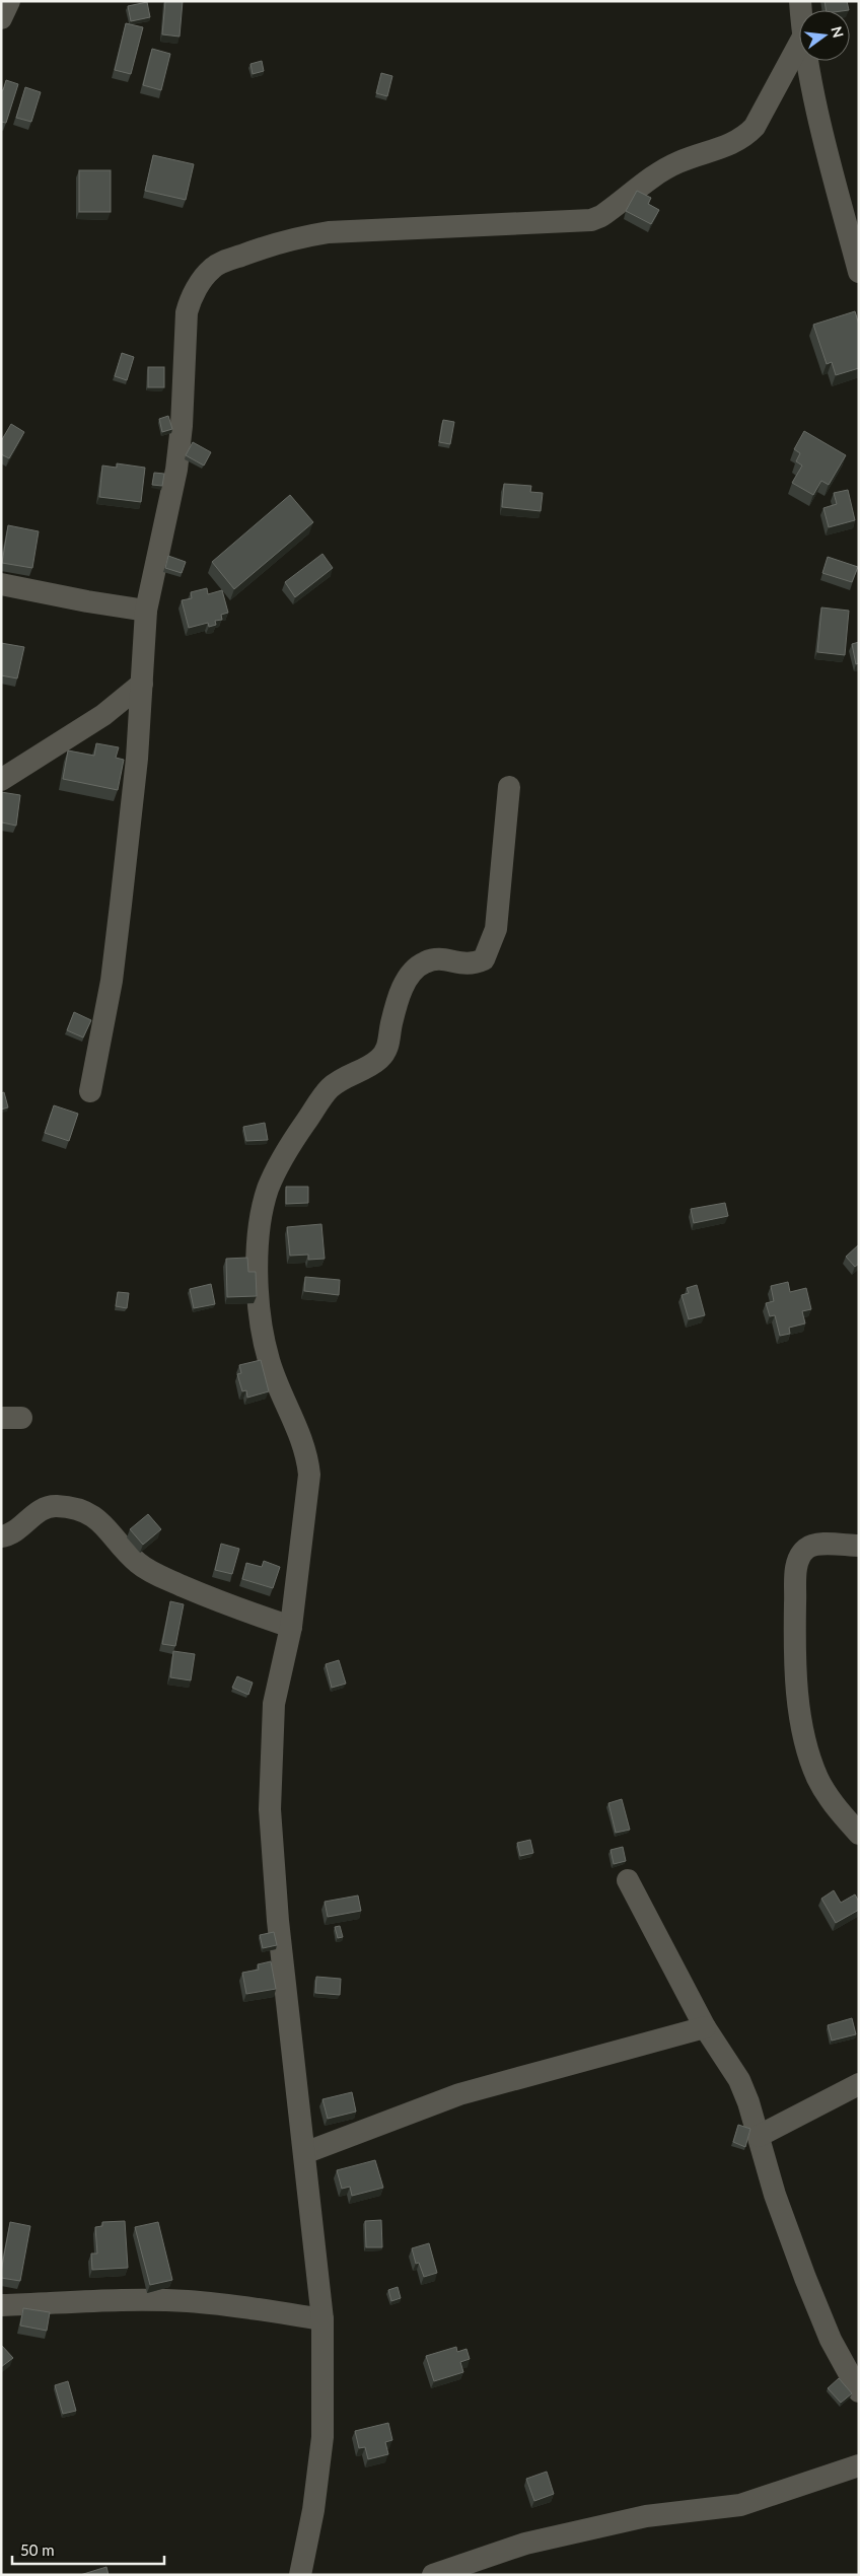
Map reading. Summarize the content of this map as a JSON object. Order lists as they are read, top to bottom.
{
  "scale_bar": "50 m",
  "north": "right"
}
